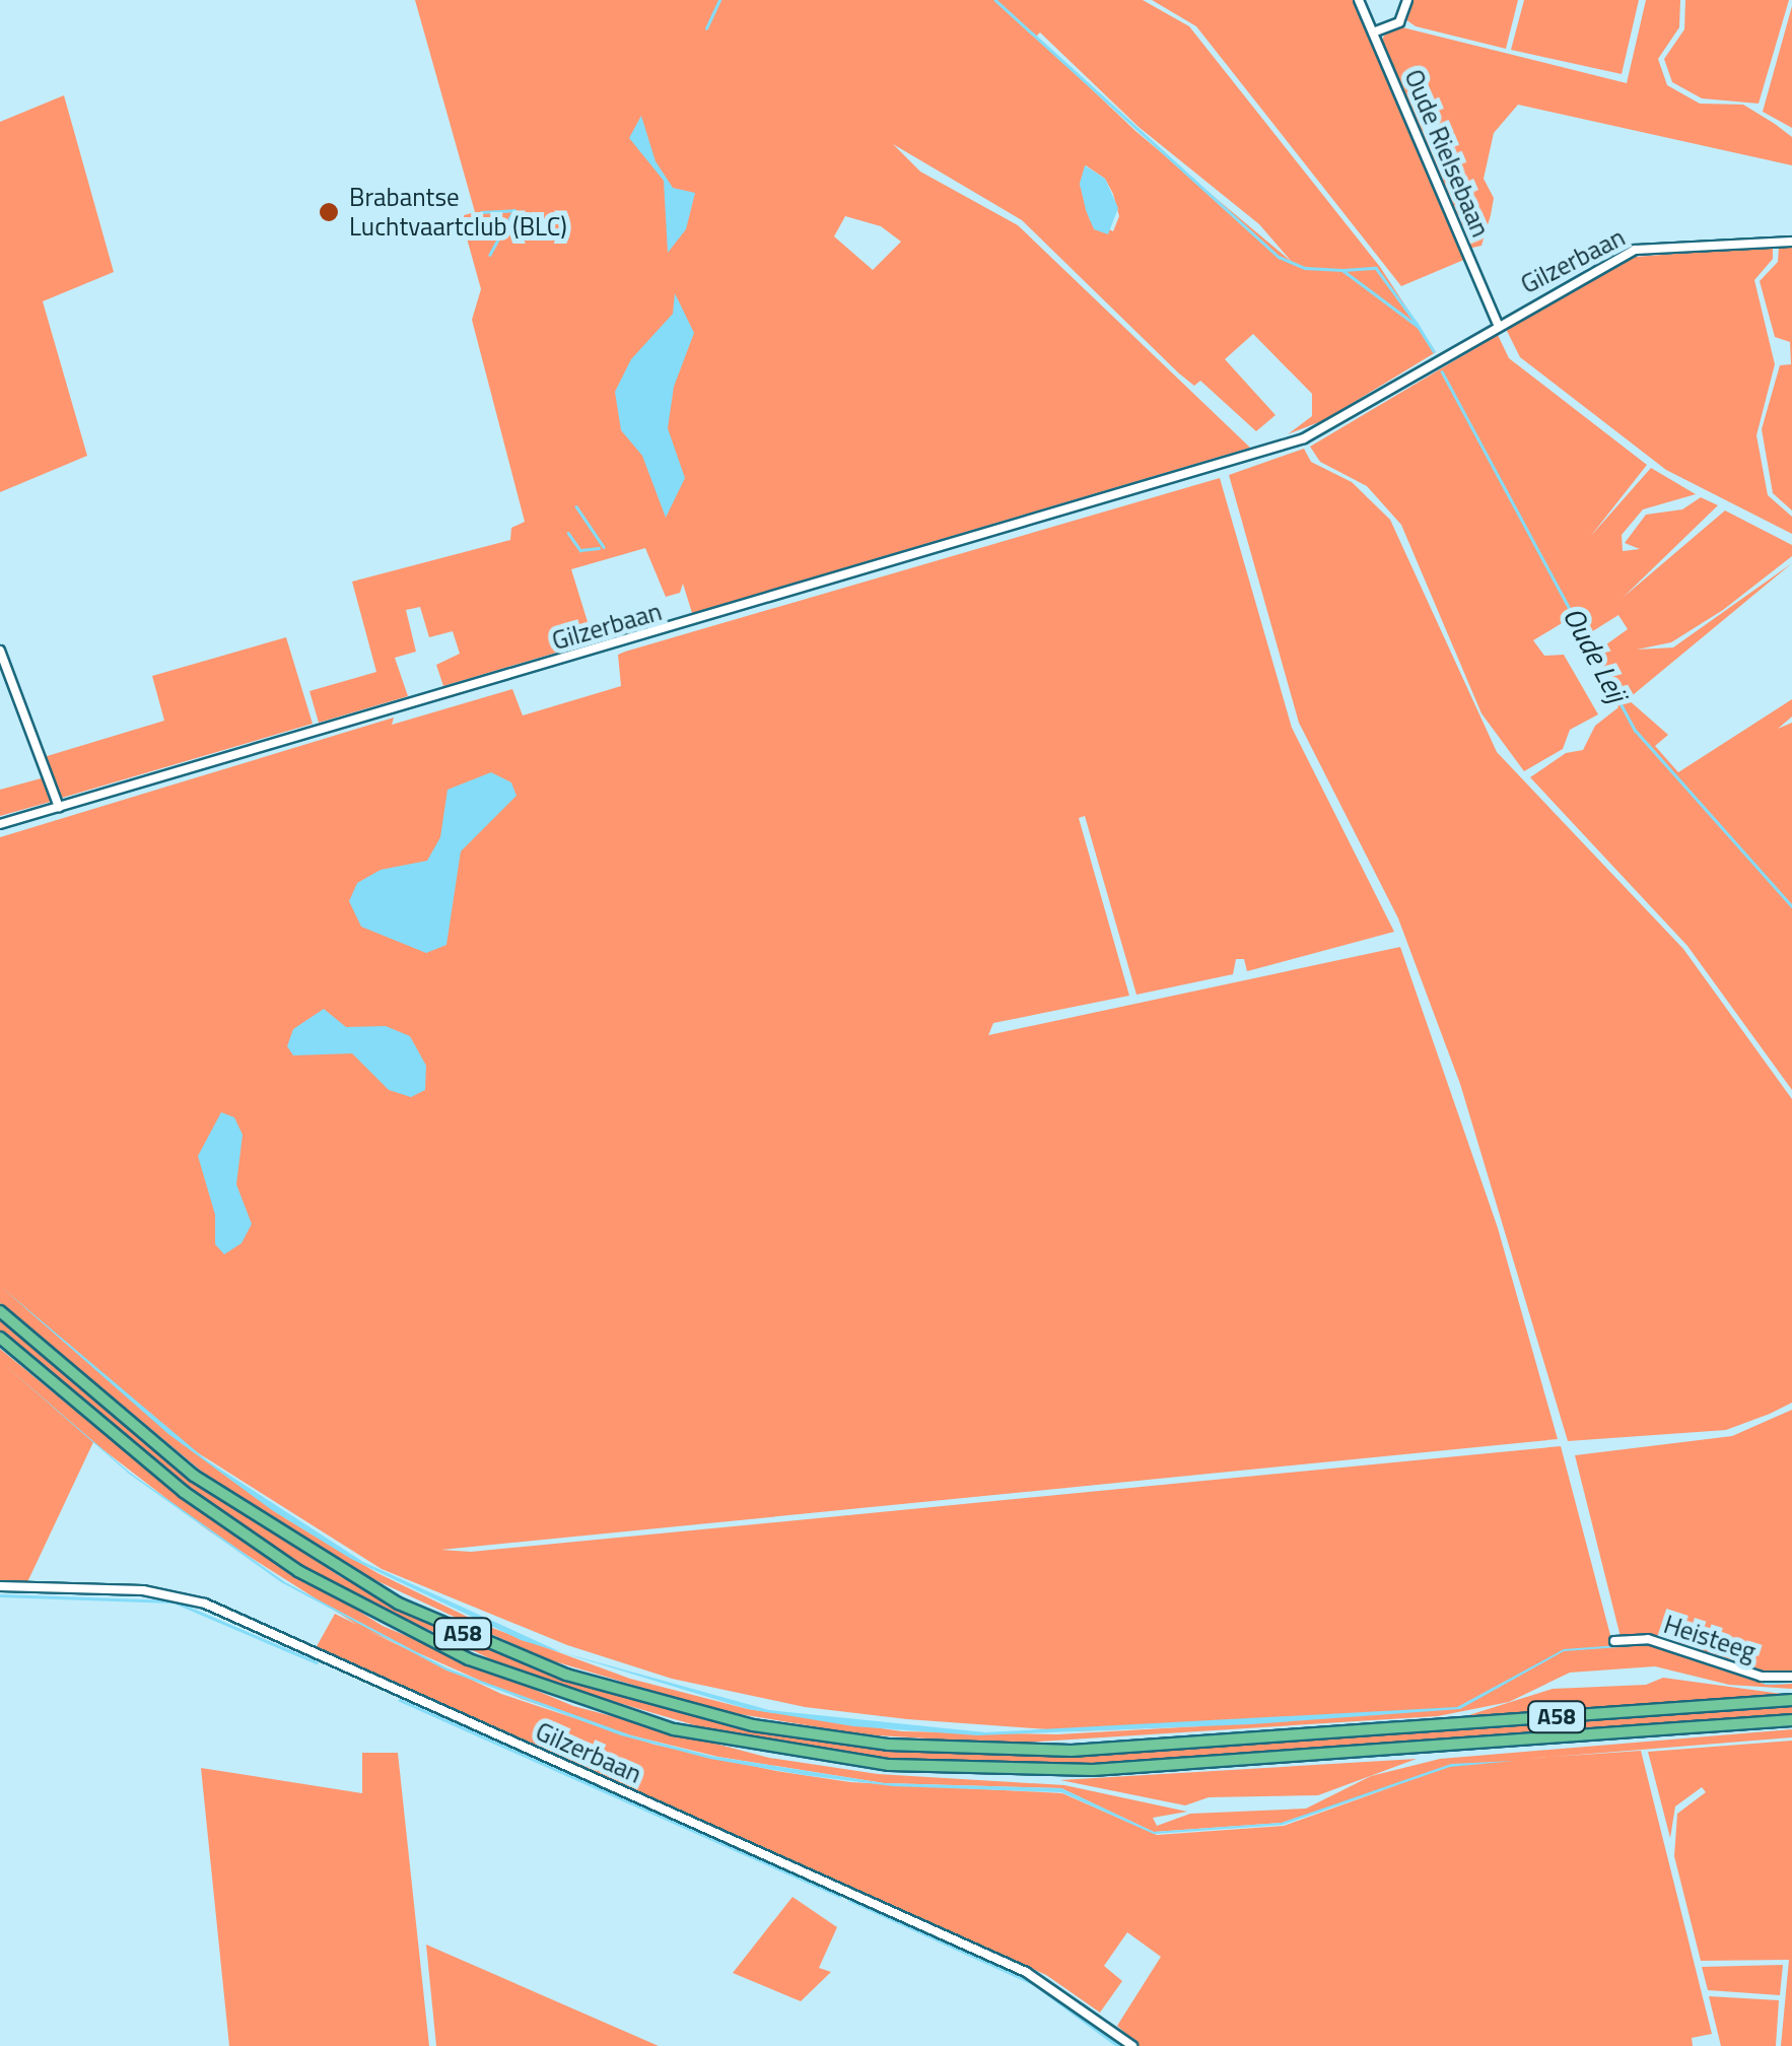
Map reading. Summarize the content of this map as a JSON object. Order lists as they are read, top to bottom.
{
  "streets": {
    "highway": ["A58"],
    "street": ["Oude Rielsebaan", "Gilzerbaan", "Heisteeg"]
  },
  "crossings": [
    ["Oude Rielsebaan", "Gilzerbaan"]
  ],
  "water": ["Oude Leij"],
  "places": ["Brabantse Luchtvaartclub (BLC)"]
}
